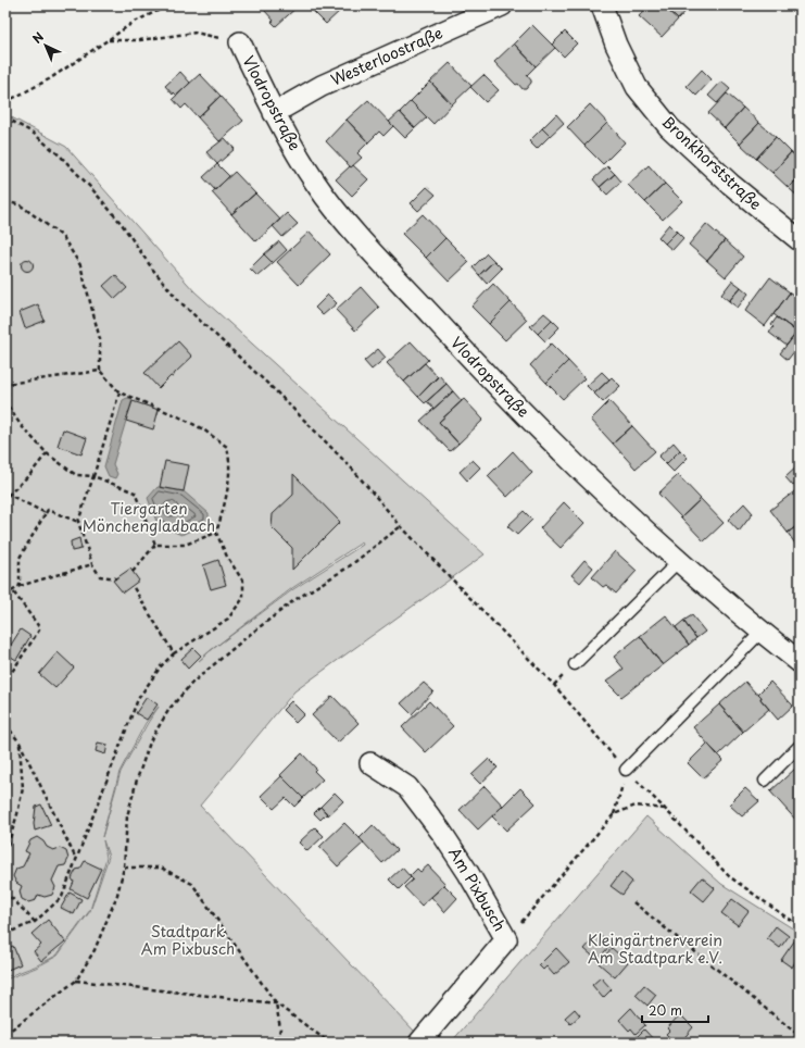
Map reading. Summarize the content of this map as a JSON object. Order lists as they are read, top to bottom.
{
  "streets": {
    "street": [
      "Westerloostraße",
      "Vlodropstraße",
      "Bronkhorststraße",
      "Am Pixbusch"
    ]
  },
  "crossings": [
    ["Westerloostraße", "Vlodropstraße"]
  ],
  "parks": ["Tiergarten Mönchengladbach", "Stadtpark Am Pixbusch", "Kleingärtnerverein Am Stadtpark e.V."],
  "scale_bar": "20 m",
  "north": "top left"
}
